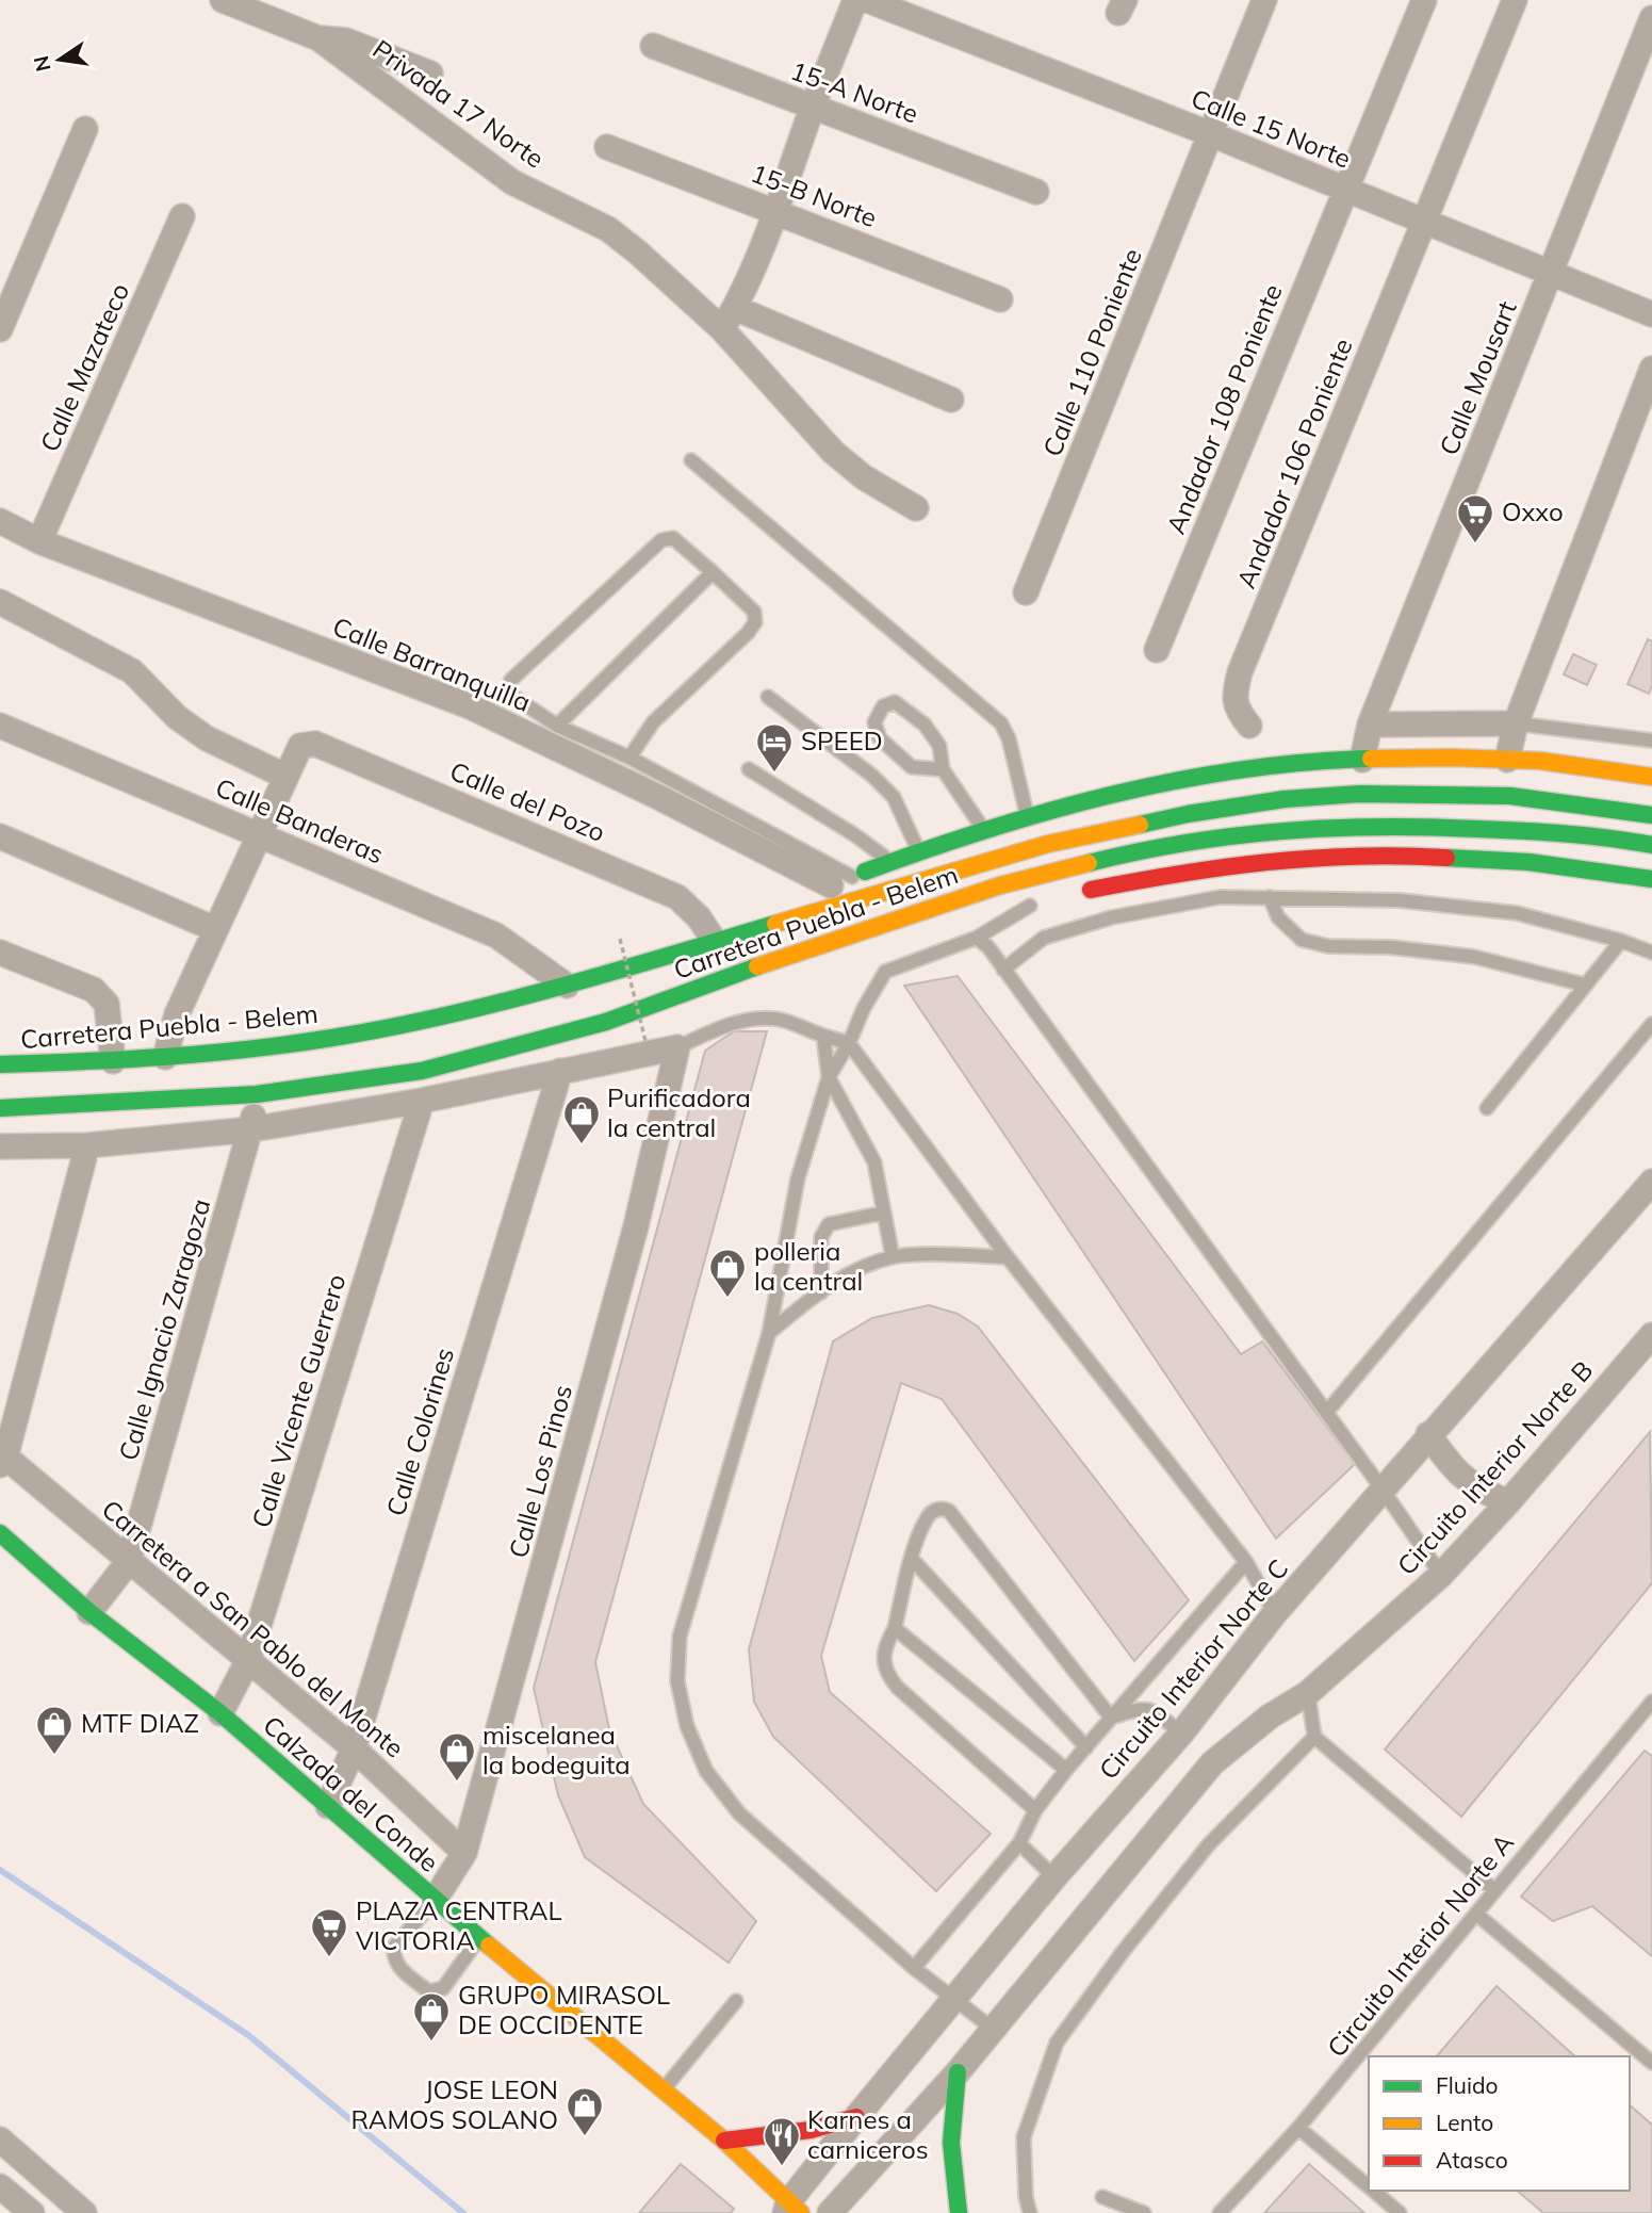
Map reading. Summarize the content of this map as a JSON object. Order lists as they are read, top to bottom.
{
  "streets": {
    "main road": ["Carretera Puebla - Belem", "Calzada del Conde"],
    "street": [
      "15-A Norte",
      "Privada 17 Norte",
      "Calle 15 Norte",
      "15-B Norte",
      "Calle 110 Poniente",
      "Calle Mazateco",
      "Calle Mousart",
      "Andador 108 Poniente",
      "Andador 106 Poniente",
      "Calle Barranquilla",
      "Calle del Pozo",
      "Calle Banderas",
      "Calle Ignacio Zaragoza",
      "Calle Vicente Guerrero",
      "Calle Colorines",
      "Circuito Interior Norte B",
      "Calle Los Pinos",
      "Carretera a San Pablo del Monte",
      "Circuito Interior Norte C"
    ],
    "lane": ["Circuito Interior Norte A"]
  },
  "crossings": [
    ["Calle 15 Norte", "Calle 110 Poniente"],
    ["Calle 15 Norte", "Calle Mousart"],
    ["Calle 15 Norte", "Andador 108 Poniente"],
    ["Calle 15 Norte", "Andador 106 Poniente"],
    ["Calle Mazateco", "Calle Barranquilla"],
    ["Calle del Pozo", "Carretera Puebla - Belem"],
    ["Calle Banderas", "Carretera Puebla - Belem"],
    ["Carretera Puebla - Belem", "Calle Ignacio Zaragoza"],
    ["Calle Ignacio Zaragoza", "Carretera a San Pablo del Monte"],
    ["Calle Ignacio Zaragoza", "Calzada del Conde"],
    ["Calle Vicente Guerrero", "Carretera a San Pablo del Monte"],
    ["Calle Vicente Guerrero", "Calzada del Conde"],
    ["Calle Colorines", "Carretera a San Pablo del Monte"],
    ["Calle Colorines", "Calzada del Conde"],
    ["Calle Los Pinos", "Carretera a San Pablo del Monte"],
    ["Calle Los Pinos", "Calzada del Conde"],
    ["Circuito Interior Norte C", "Calzada del Conde"]
  ],
  "places": {
    "supermarket": ["Oxxo", "PLAZA CENTRAL VICTORIA"],
    "hotel": ["SPEED"],
    "shop": [
      "Purificadora la central",
      "polleria la central",
      "MTF DIAZ",
      "miscelanea la bodeguita",
      "GRUPO MIRASOL DE OCCIDENTE",
      "JOSE LEON RAMOS SOLANO"
    ],
    "restaurant": ["Karnes a carniceros"]
  },
  "legend": ["Fluido", "Lento", "Atasco"],
  "north": "left"
}
